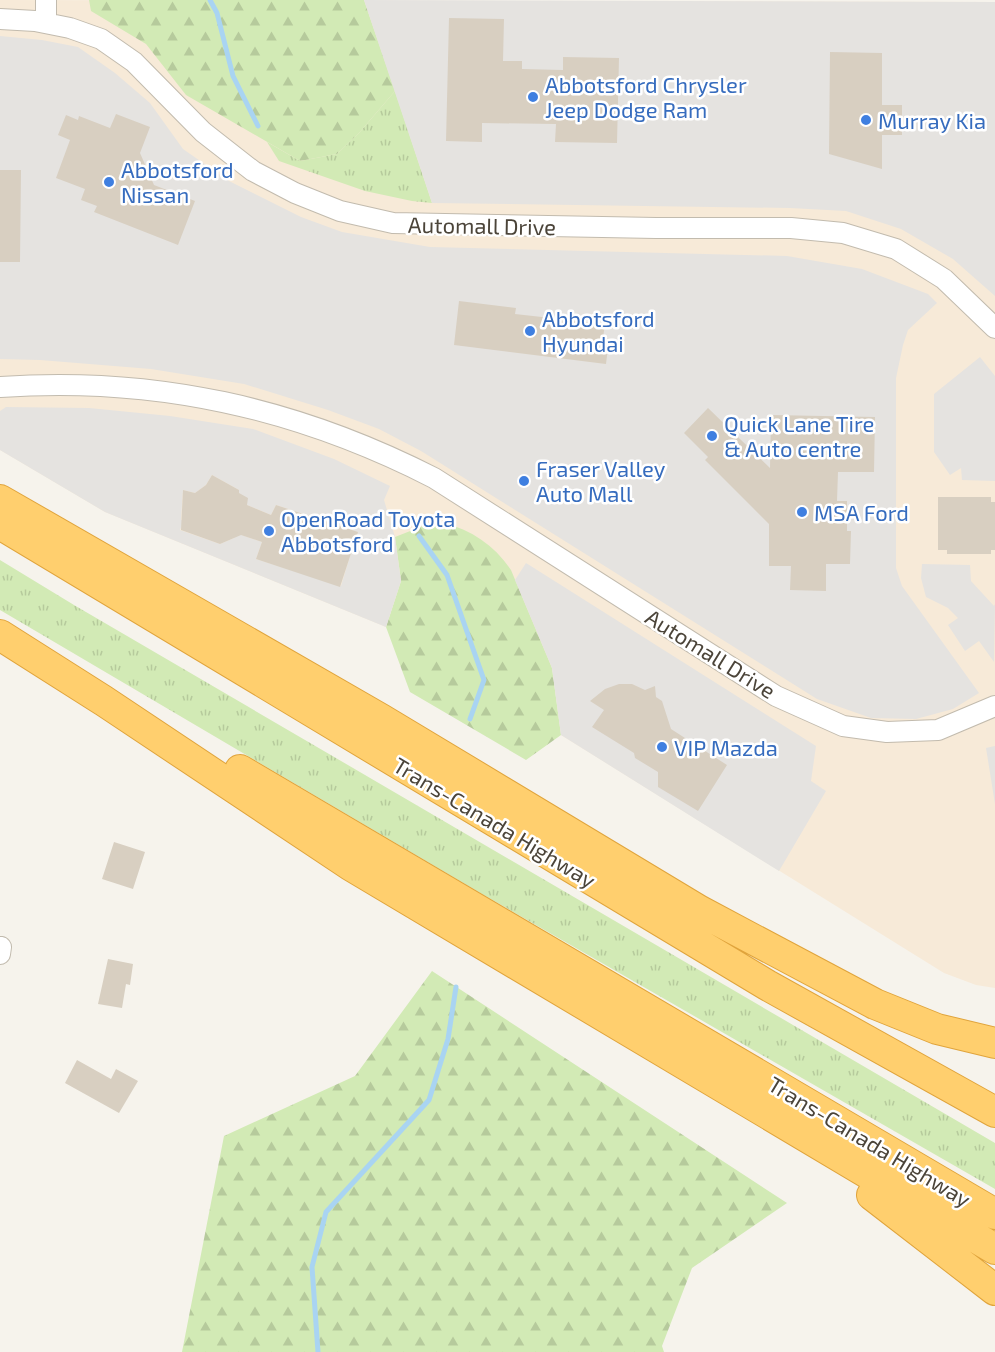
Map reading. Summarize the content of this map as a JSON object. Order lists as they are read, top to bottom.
{
  "streets": {
    "highway": ["Trans-Canada Highway"],
    "street": ["Automall Drive"]
  },
  "places": [
    "Abbotsford Chrysler Jeep Dodge Ram",
    "Murray Kia",
    "Abbotsford Nissan",
    "Abbotsford Hyundai",
    "Quick Lane Tire & Auto centre",
    "Fraser Valley Auto Mall",
    "MSA Ford",
    "OpenRoad Toyota Abbotsford",
    "VIP Mazda"
  ]
}
